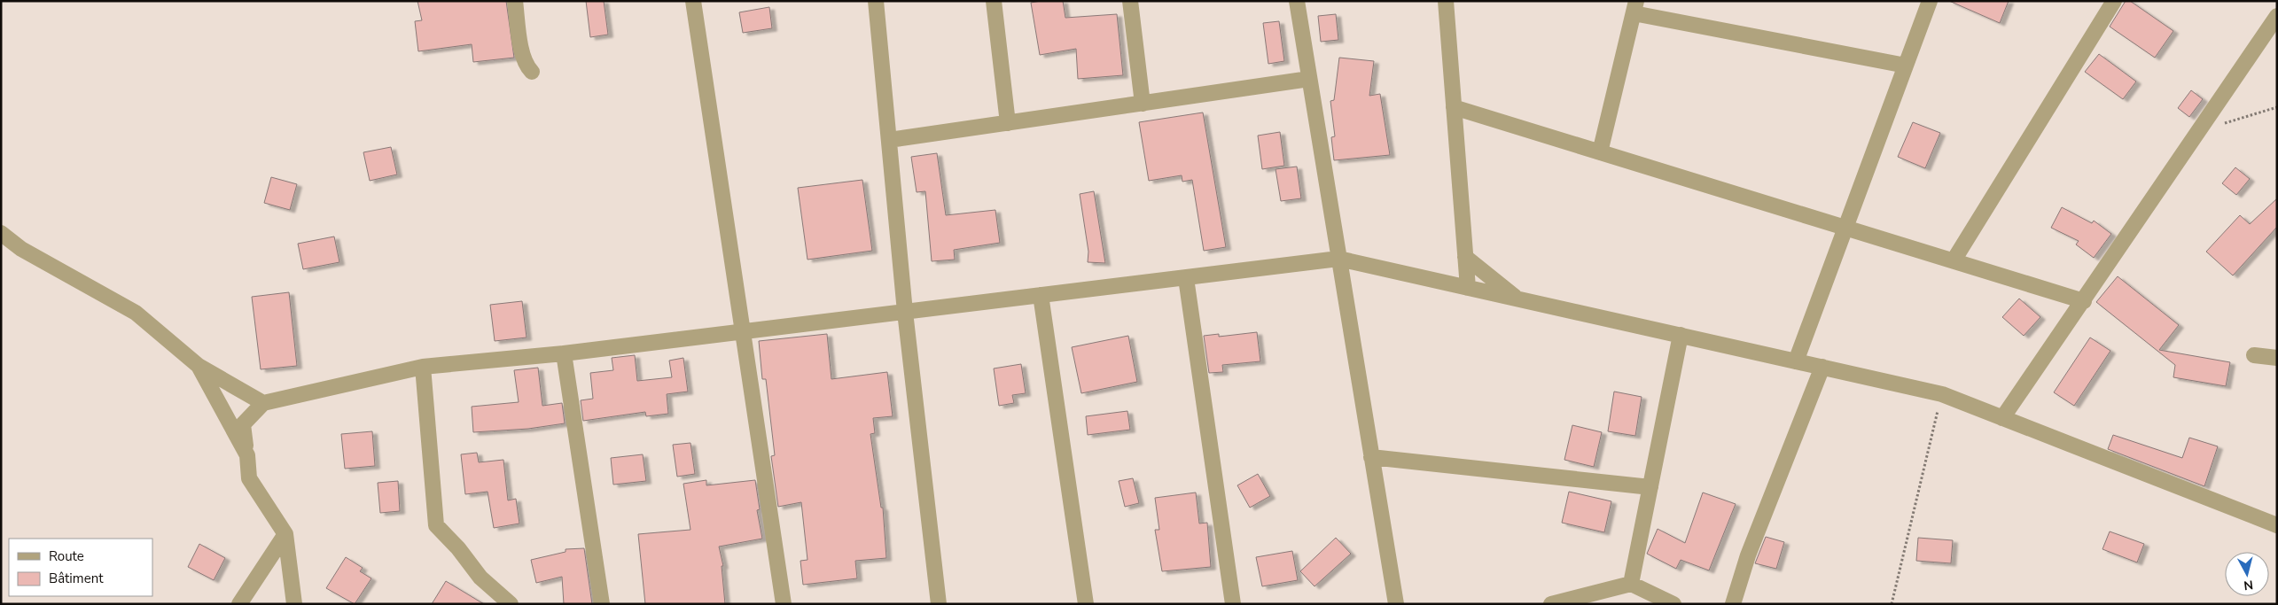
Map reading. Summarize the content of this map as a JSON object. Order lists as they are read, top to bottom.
{
  "legend": ["Route", "Bâtiment"],
  "north": "bottom"
}
